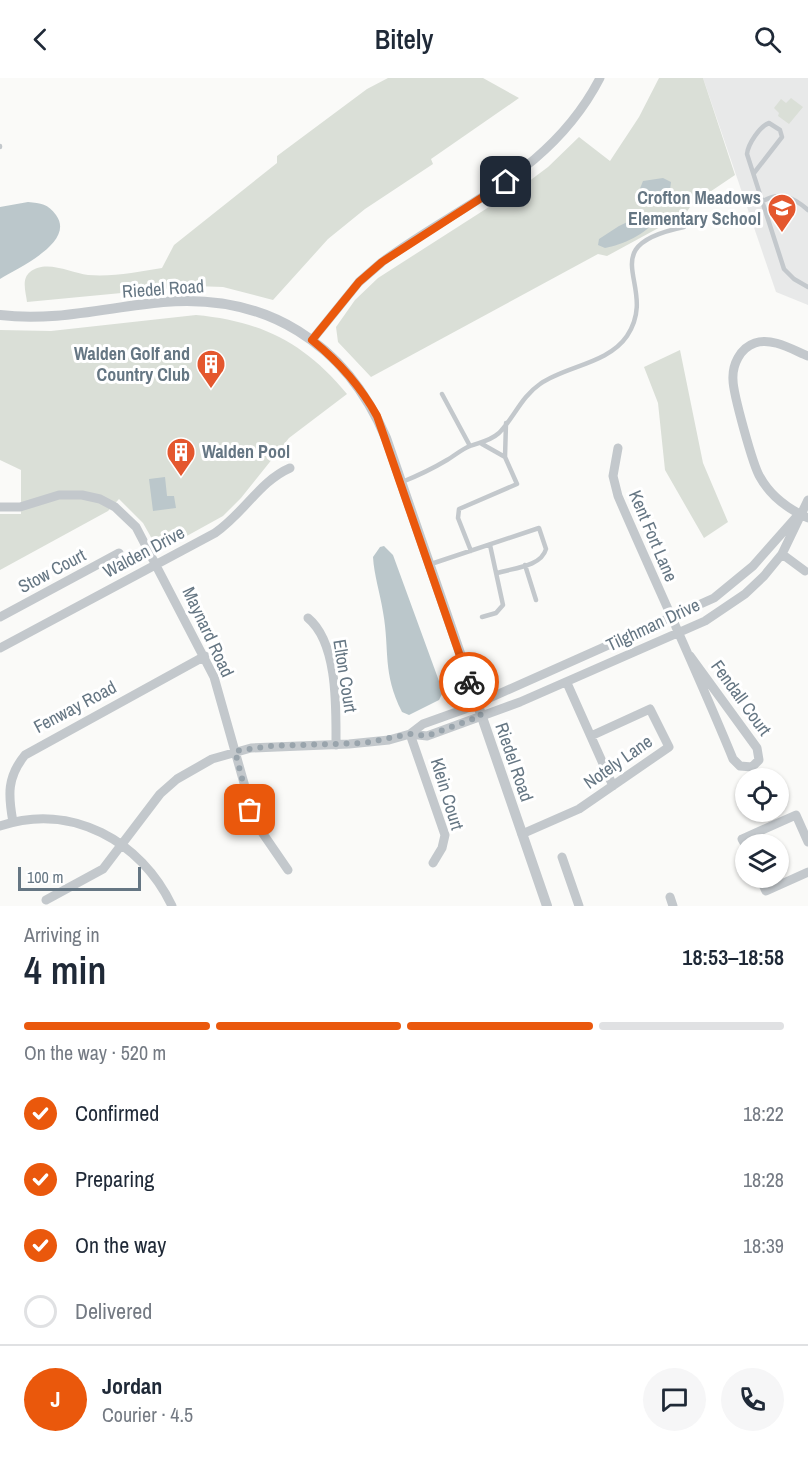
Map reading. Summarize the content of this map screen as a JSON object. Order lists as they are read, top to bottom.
{
  "streets": {
    "street": [
      "Riedel Road",
      "Kent Fort Lane",
      "Walden Drive",
      "Stow Court",
      "Tilghman Drive",
      "Maynard Road",
      "Elton Court",
      "Fendall Court",
      "Fenway Road",
      "Notely Lane",
      "Klein Court"
    ]
  },
  "crossings": [
    ["Riedel Road", "Tilghman Drive"],
    ["Riedel Road", "Notely Lane"],
    ["Kent Fort Lane", "Tilghman Drive"],
    ["Kent Fort Lane", "Fendall Court"],
    ["Walden Drive", "Maynard Road"],
    ["Tilghman Drive", "Fendall Court"],
    ["Tilghman Drive", "Klein Court"],
    ["Maynard Road", "Fenway Road"]
  ],
  "places": {
    "school or university": ["Crofton Meadows Elementary School"],
    "building": ["Walden Golf and Country Club", "Walden Pool"]
  },
  "scale_bar": "100 m",
  "page": {
    "header": "Bitely",
    "scale": "100 m",
    "heading": ["4 min", "Arriving in", "18:53–18:58"],
    "panel": ["Jordan", "Courier · 4.5"],
    "bar": "On the way · 520 m",
    "list": [
      ["Confirmed", "18:22"],
      ["Preparing", "18:28"],
      ["On the way", "18:39"],
      "Delivered"
    ],
    "round": "J"
  }
}
